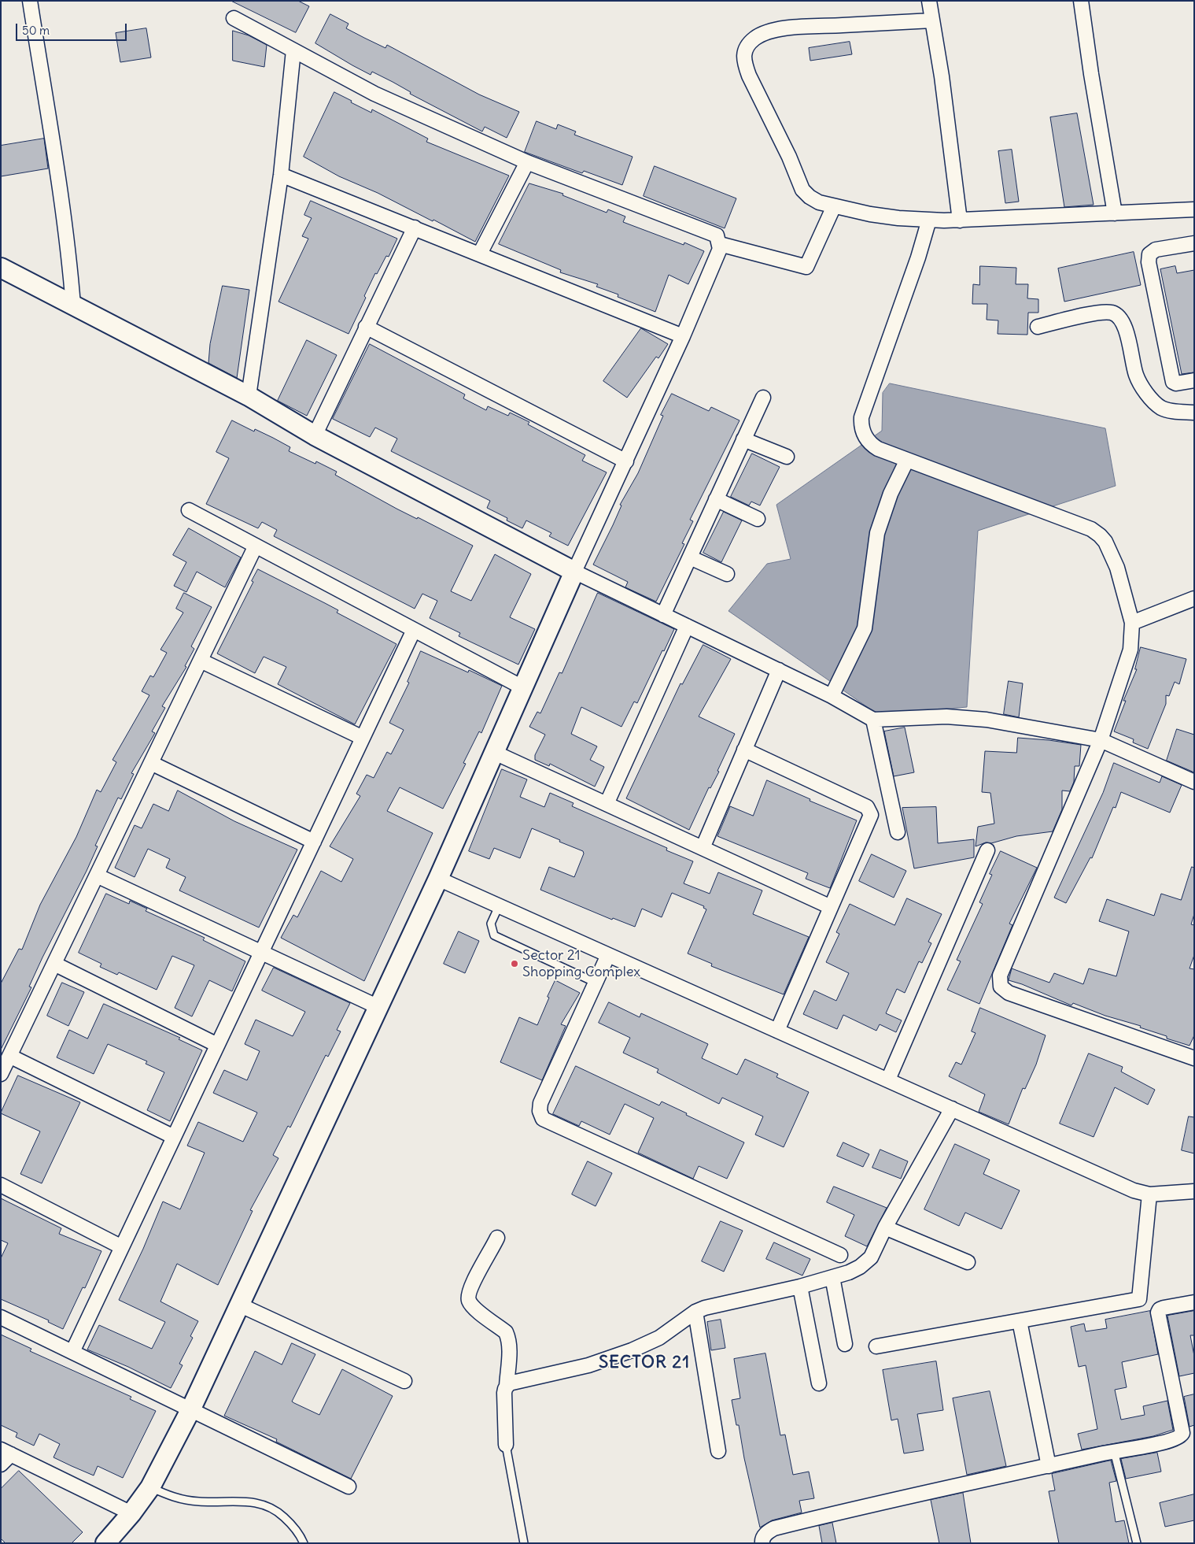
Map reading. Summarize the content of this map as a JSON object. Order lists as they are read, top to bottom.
{
  "districts": ["SECTOR 21"],
  "places": ["Sector 21 Shopping Complex"],
  "scale_bar": "50 m"
}
